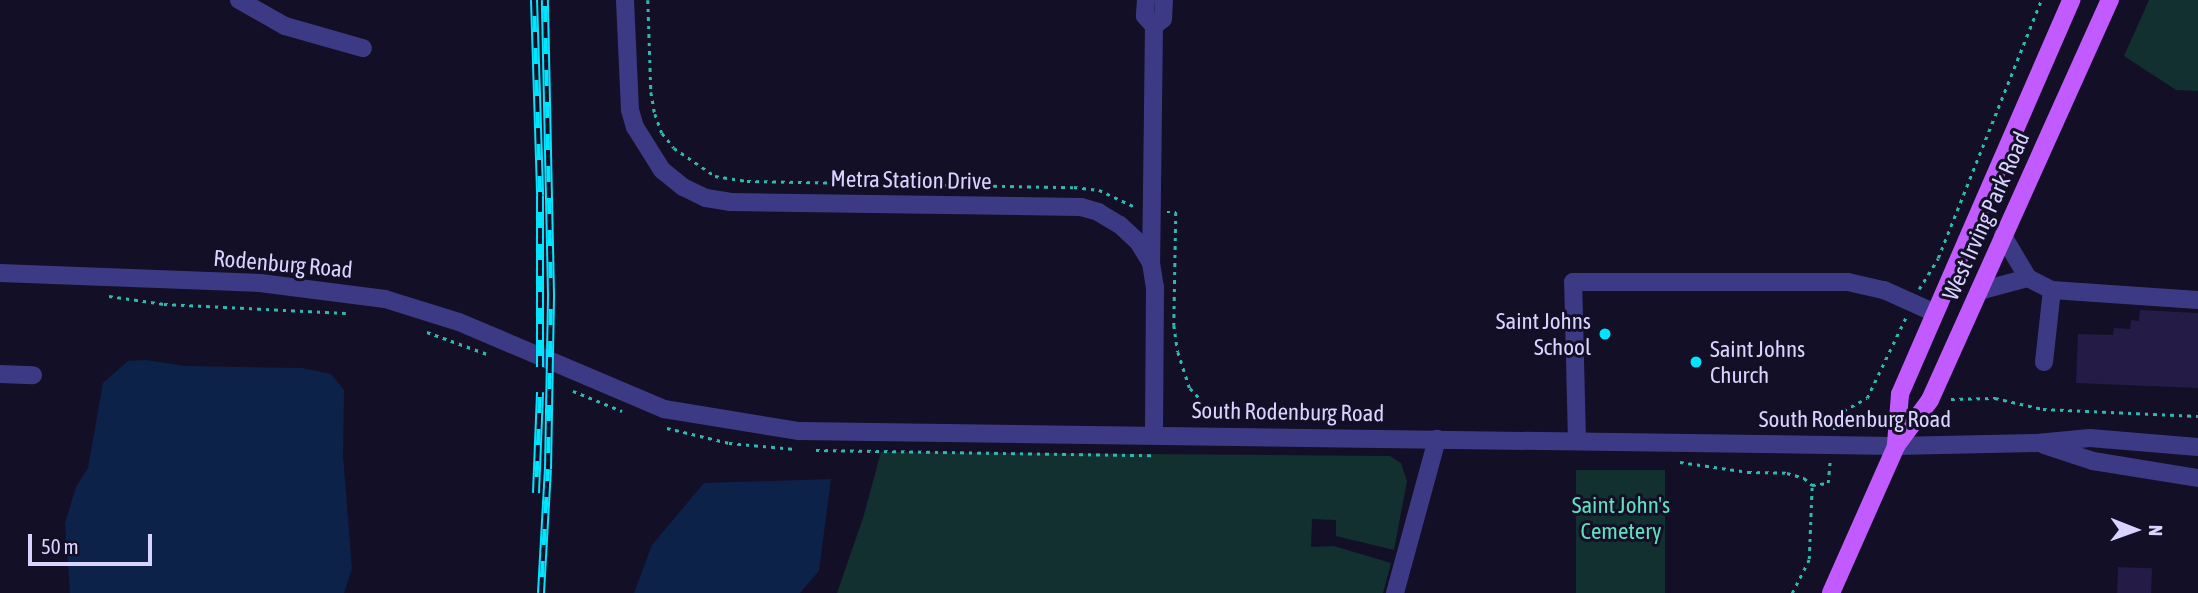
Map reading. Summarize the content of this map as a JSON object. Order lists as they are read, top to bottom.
{
  "streets": {
    "main road": ["West Irving Park Road"],
    "street": ["Metra Station Drive", "Rodenburg Road", "South Rodenburg Road"]
  },
  "crossings": [
    ["West Irving Park Road", "South Rodenburg Road"],
    ["Rodenburg Road", "South Rodenburg Road"]
  ],
  "parks": ["Saint John's Cemetery"],
  "places": ["Saint Johns School", "Saint Johns Church"],
  "scale_bar": "50 m",
  "north": "right"
}
